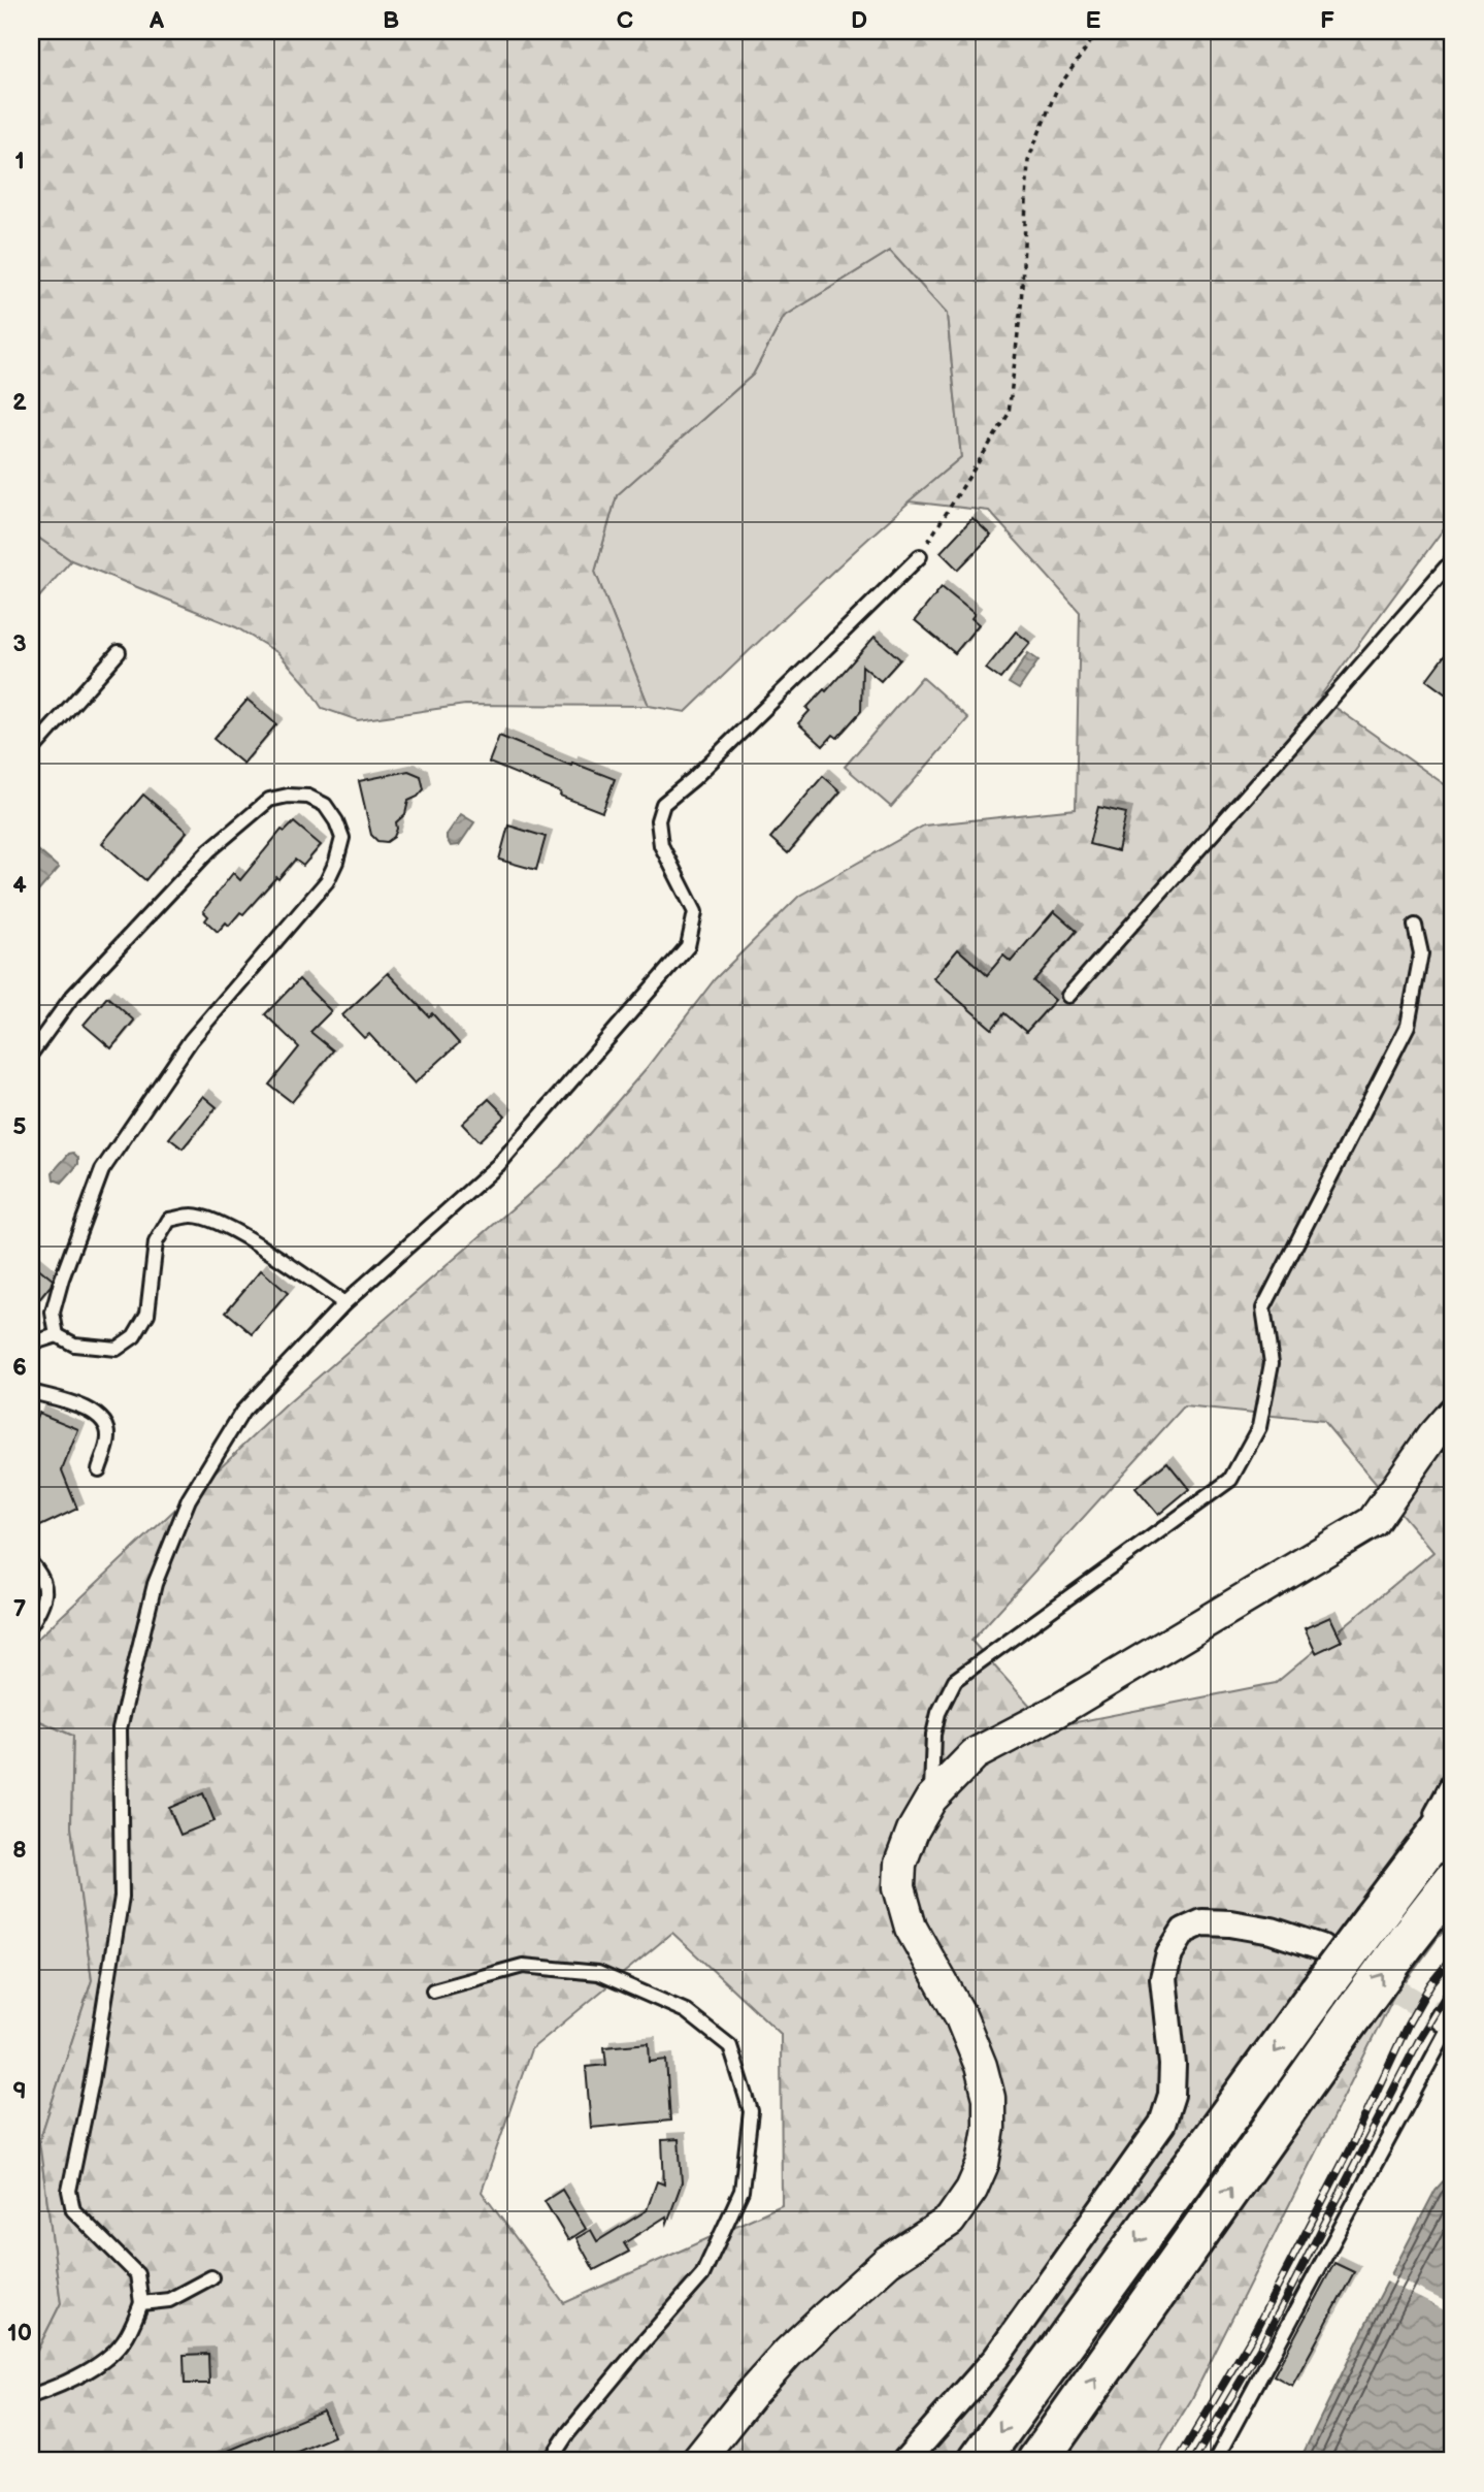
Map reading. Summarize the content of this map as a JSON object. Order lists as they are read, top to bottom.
{
  "grid": {
    "columns": [
      "A",
      "B",
      "C",
      "D",
      "E",
      "F"
    ],
    "rows": [
      "1",
      "2",
      "3",
      "4",
      "5",
      "6",
      "7",
      "8",
      "9",
      "10"
    ]
  }
}
